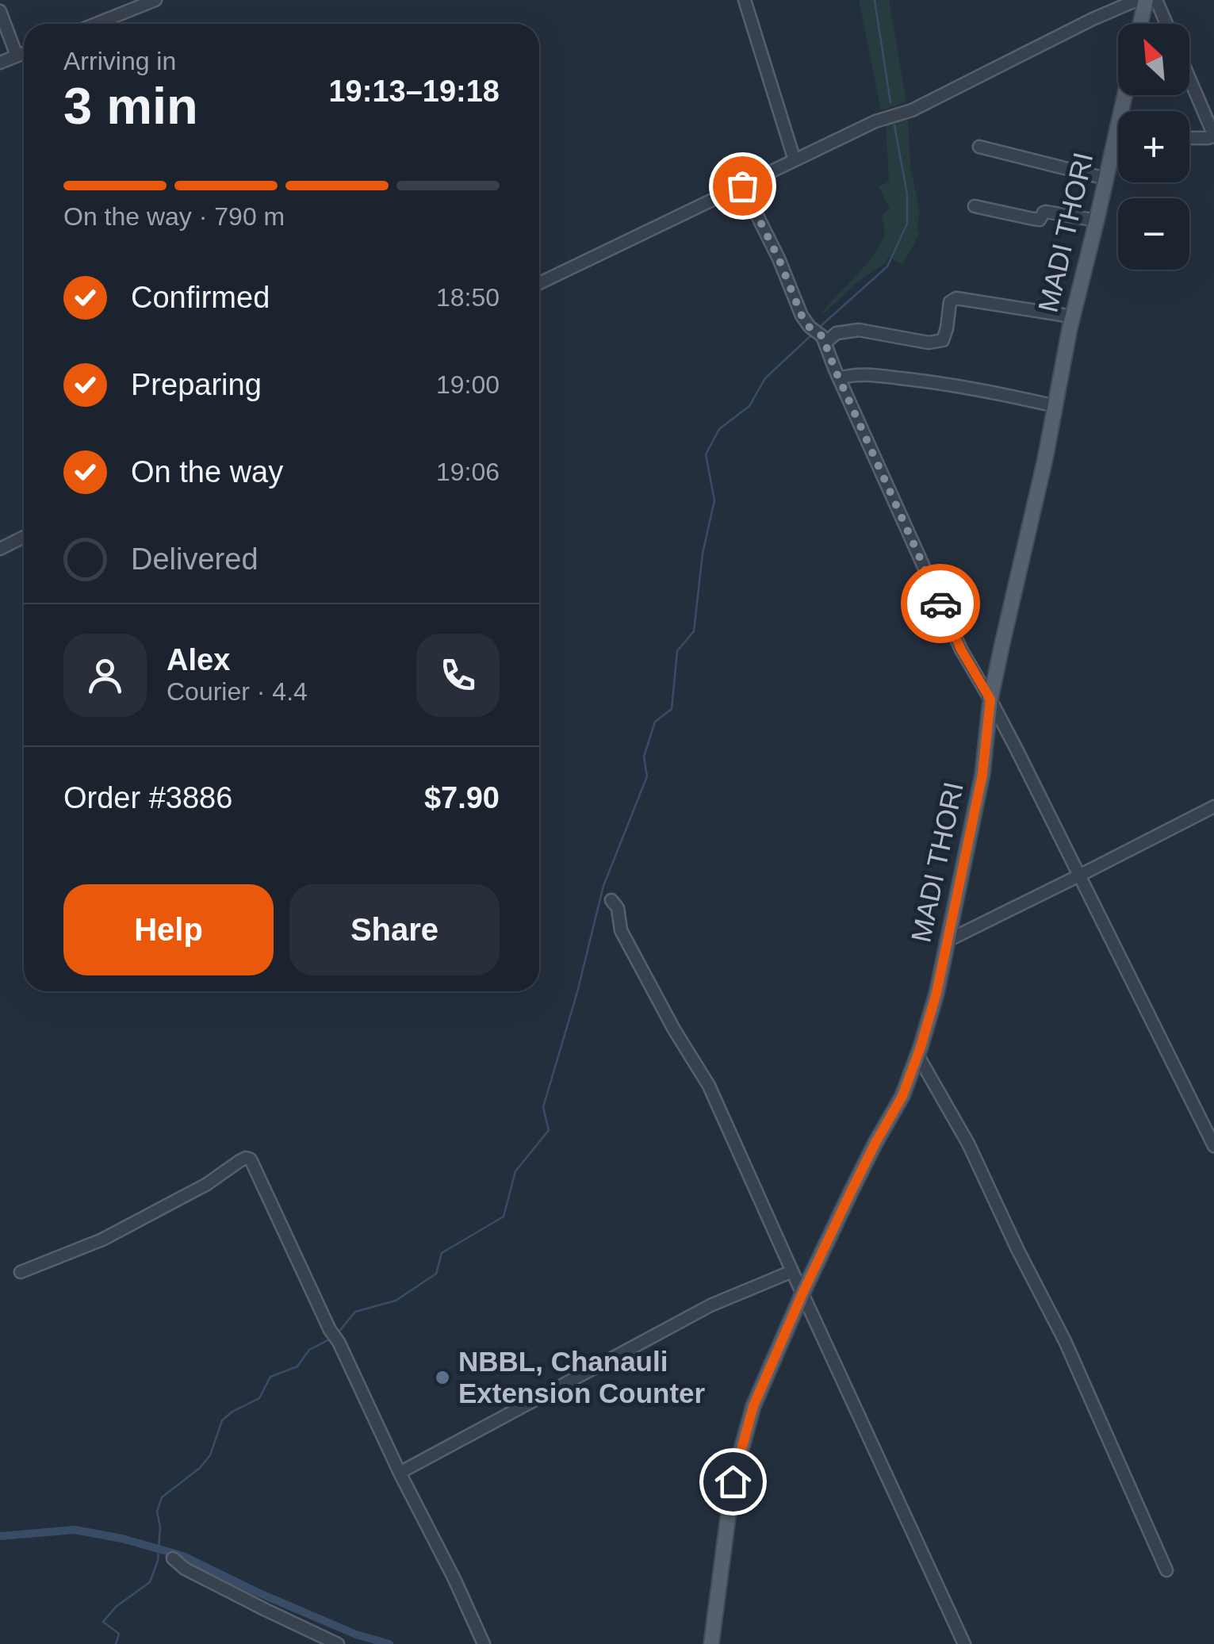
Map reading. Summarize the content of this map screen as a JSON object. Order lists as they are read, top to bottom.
{
  "streets": {
    "main road": ["MADI THORI"]
  },
  "places": ["NBBL, Chanauli Extension Counter"],
  "north": "top left",
  "page": {
    "map_buttons": ["+", "−"],
    "heading": ["3 min", "Arriving in", "19:13–19:18"],
    "panel": [
      "Alex",
      "Courier · 4.4",
      "Order #3886",
      "$7.90"
    ],
    "bar": "On the way · 790 m",
    "list": [
      ["Confirmed", "18:50"],
      ["Preparing", "19:00"],
      ["On the way", "19:06"],
      "Delivered"
    ],
    "buttons": ["Help", "Share"]
  }
}
